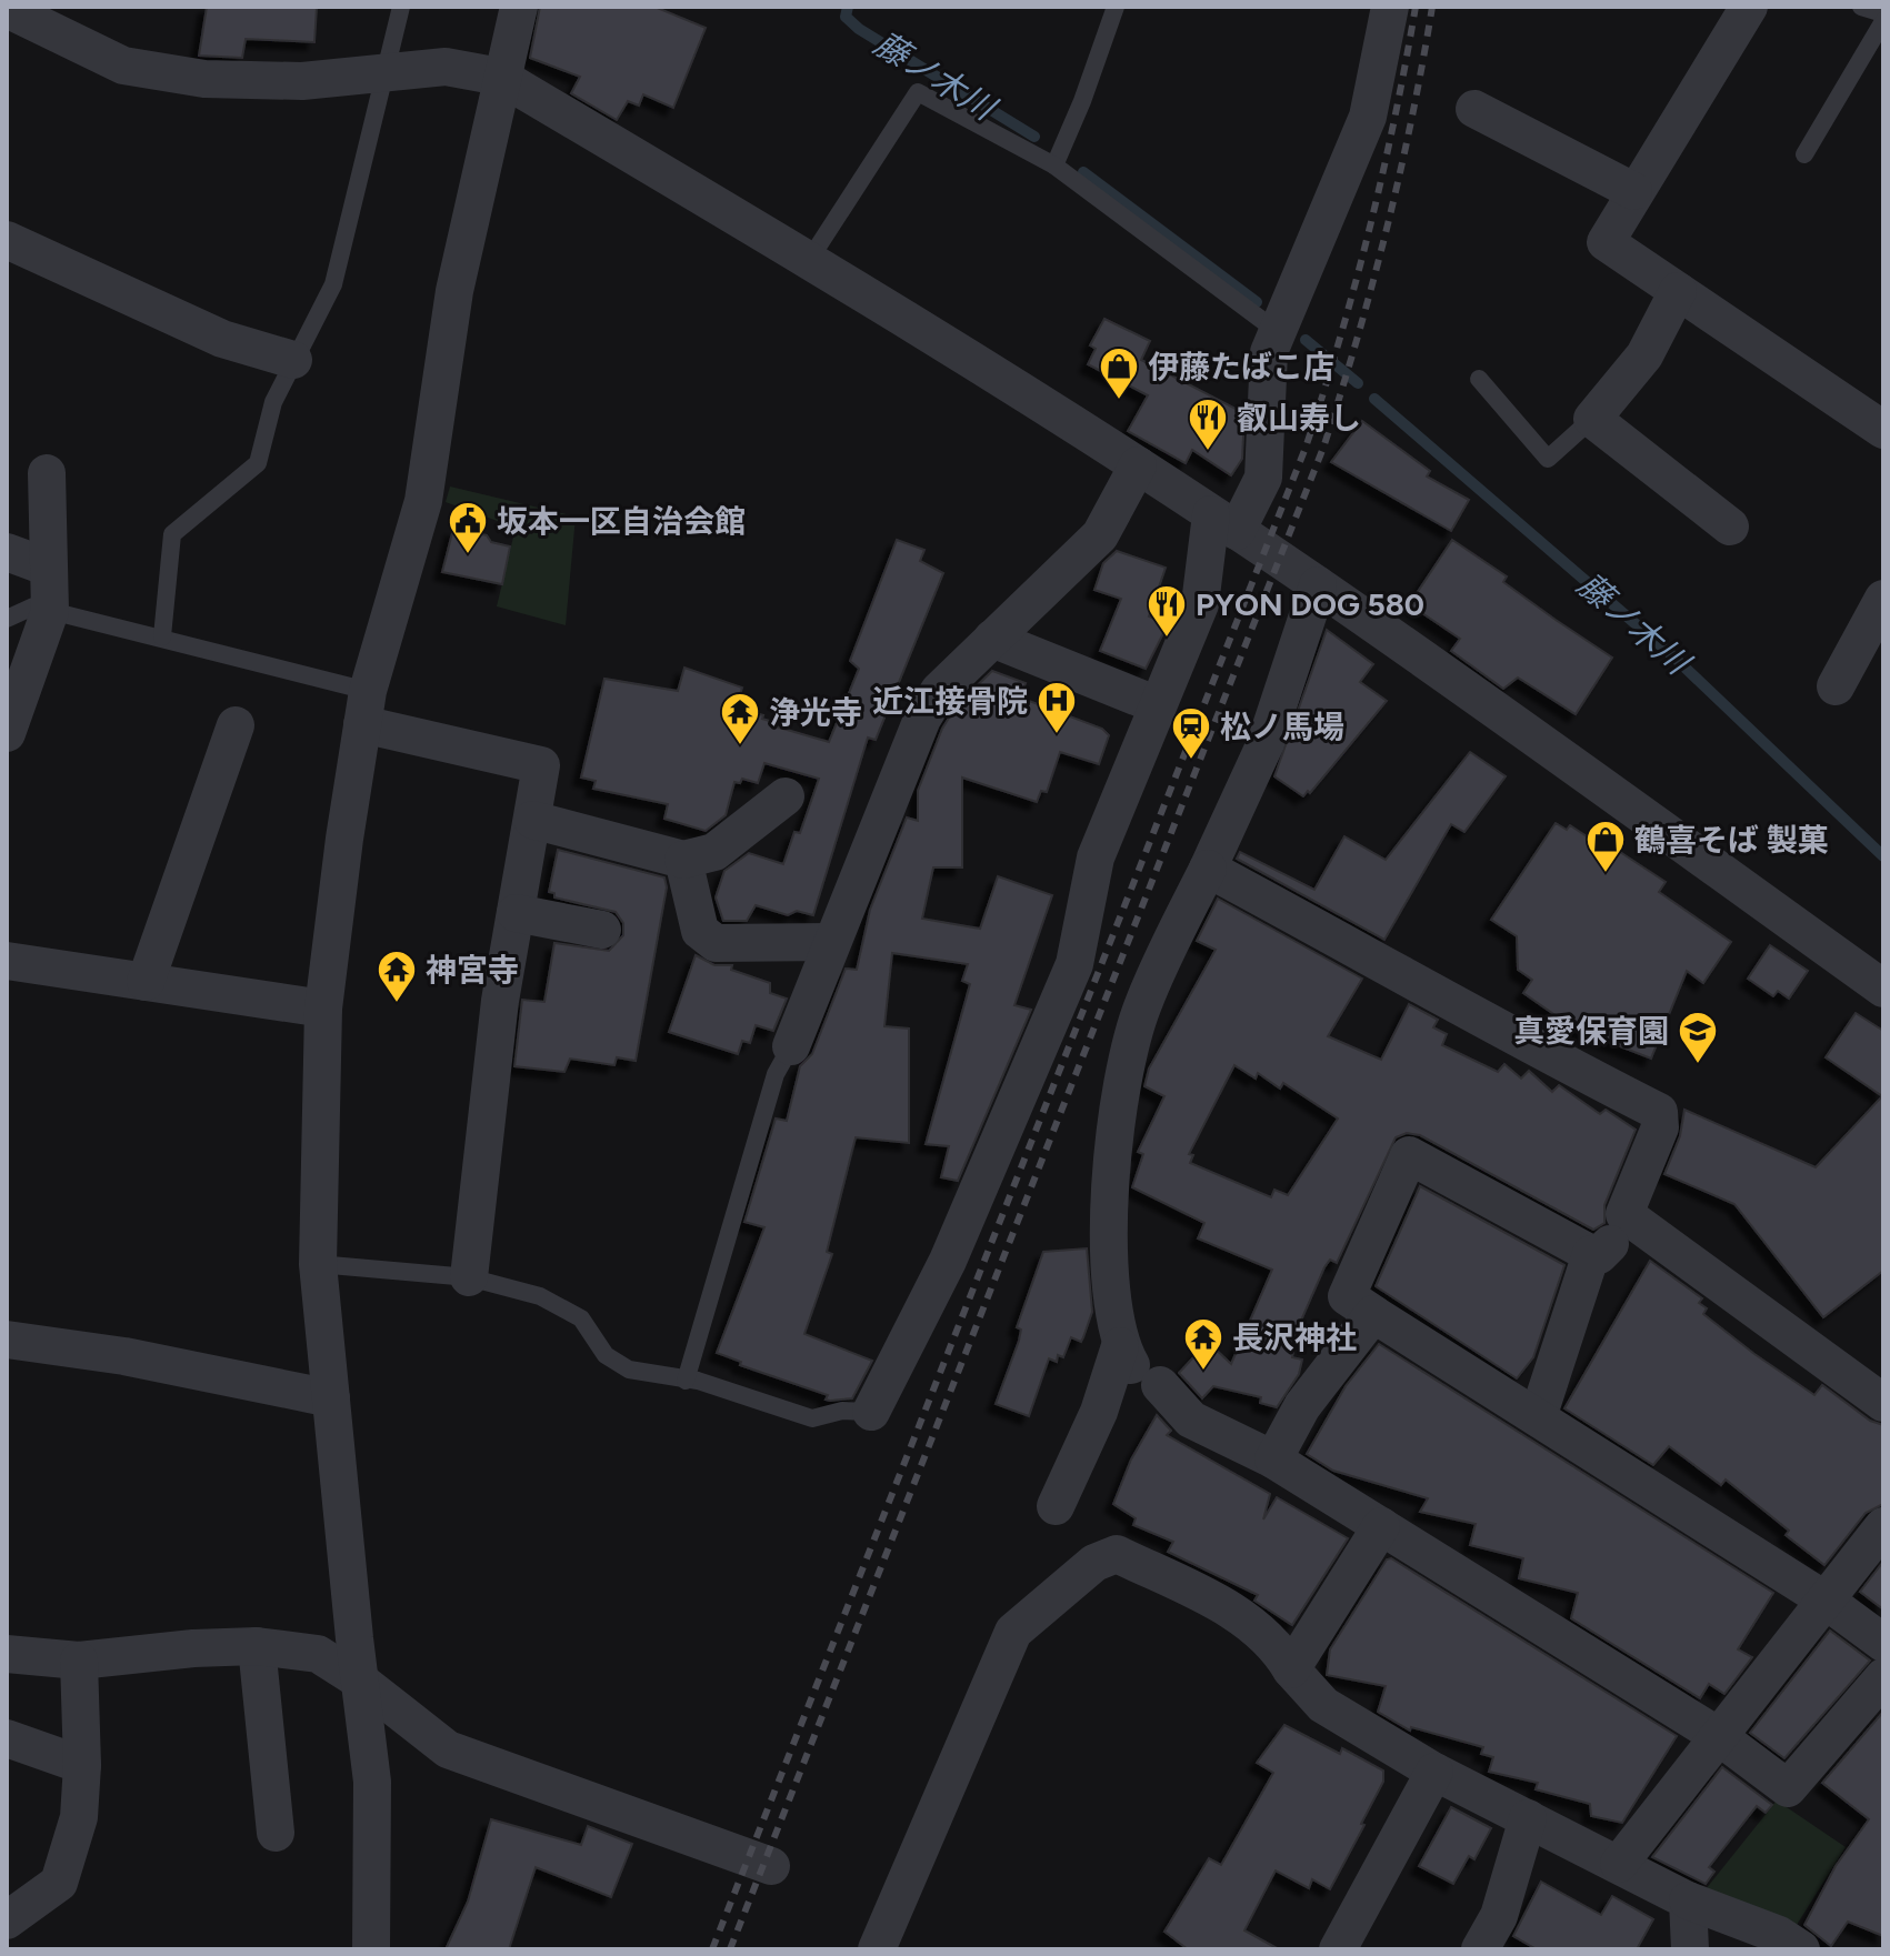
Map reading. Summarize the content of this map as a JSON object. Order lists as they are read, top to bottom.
{
  "water": ["藤ノ木川"],
  "places": {
    "shop": ["伊藤たばこ店", "鶴喜そば 製菓"],
    "restaurant": ["叡山寿し", "PYON DOG 580"],
    "public building": ["坂本一区自治会館"],
    "hospital": ["近江接骨院"],
    "temple": ["浄光寺", "神宮寺", "長沢神社"],
    "station": ["松ノ馬場"],
    "school or university": ["真愛保育園"]
  }
}
